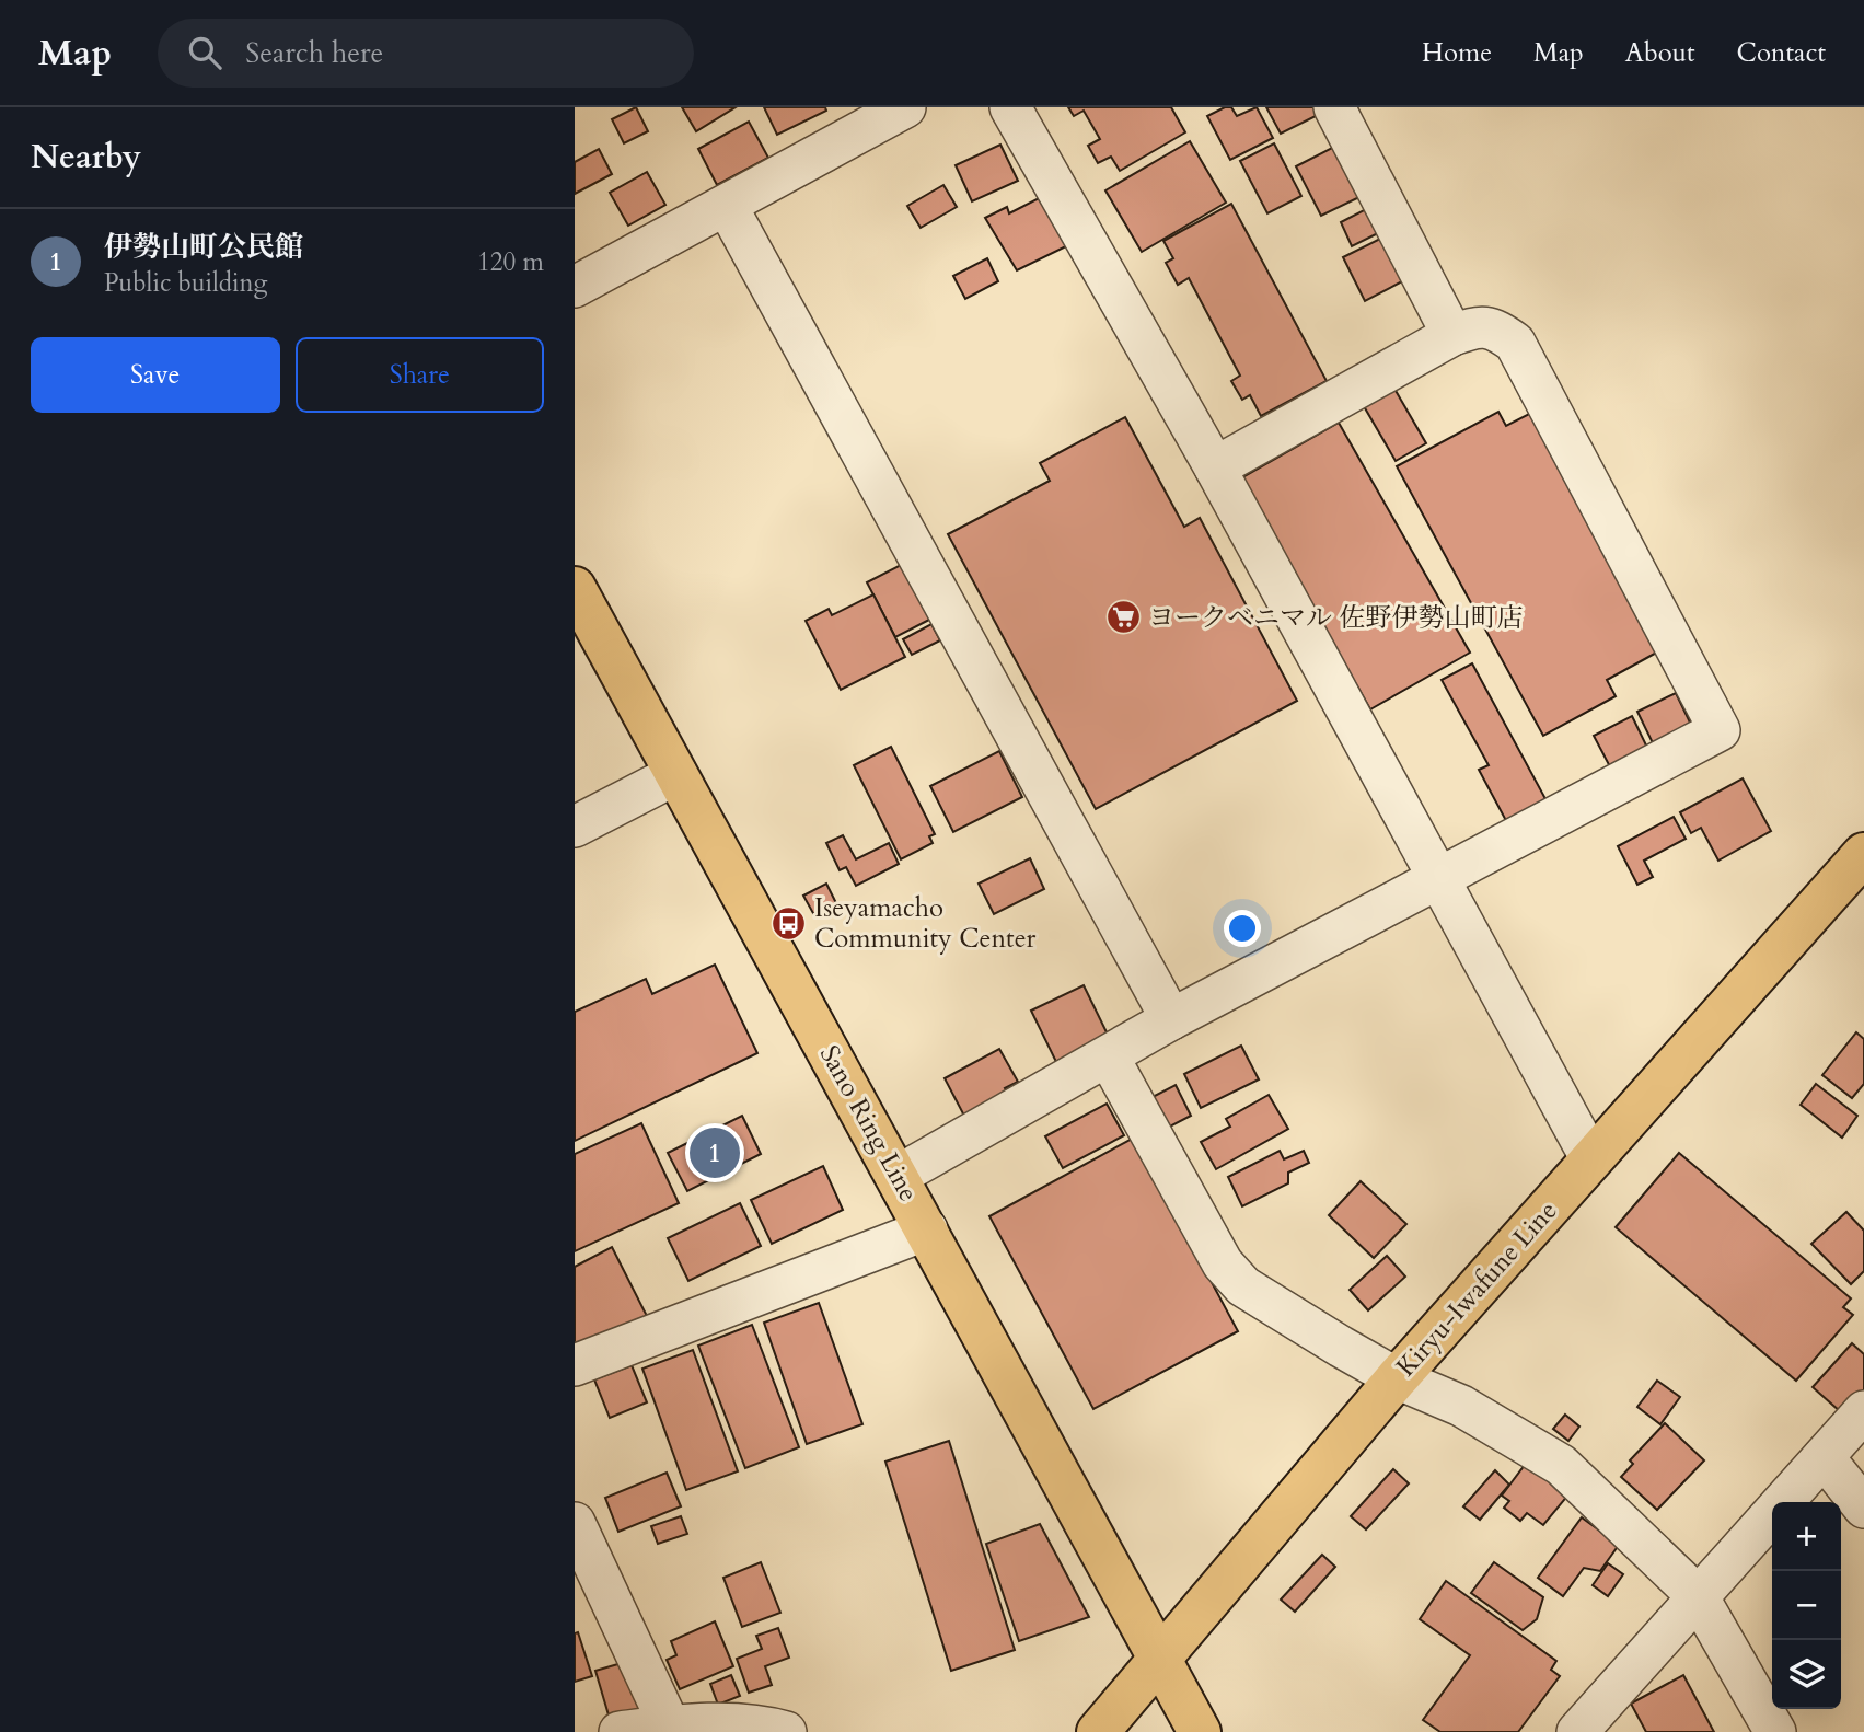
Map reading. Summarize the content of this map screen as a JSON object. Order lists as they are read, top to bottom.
{
  "streets": {
    "main road": ["Sano Ring Line", "Kiryu-Iwafune Line"]
  },
  "crossings": [
    ["Sano Ring Line", "Kiryu-Iwafune Line"]
  ],
  "places": {
    "supermarket": ["ヨークベニマル 佐野伊勢山町店"],
    "bus stop": ["Iseyamacho Community Center"]
  },
  "page": {
    "header": "Map",
    "search": "Search here",
    "nav": [
      "Home",
      "Map",
      "About",
      "Contact"
    ],
    "heading": "Nearby",
    "list": [
      {
        "mark": "1",
        "name": "伊勢山町公民館",
        "note": "Public building",
        "value": "120 m"
      }
    ],
    "buttons": ["Save", "Share"],
    "pins": "1",
    "map_buttons": ["+", "−"]
  }
}
